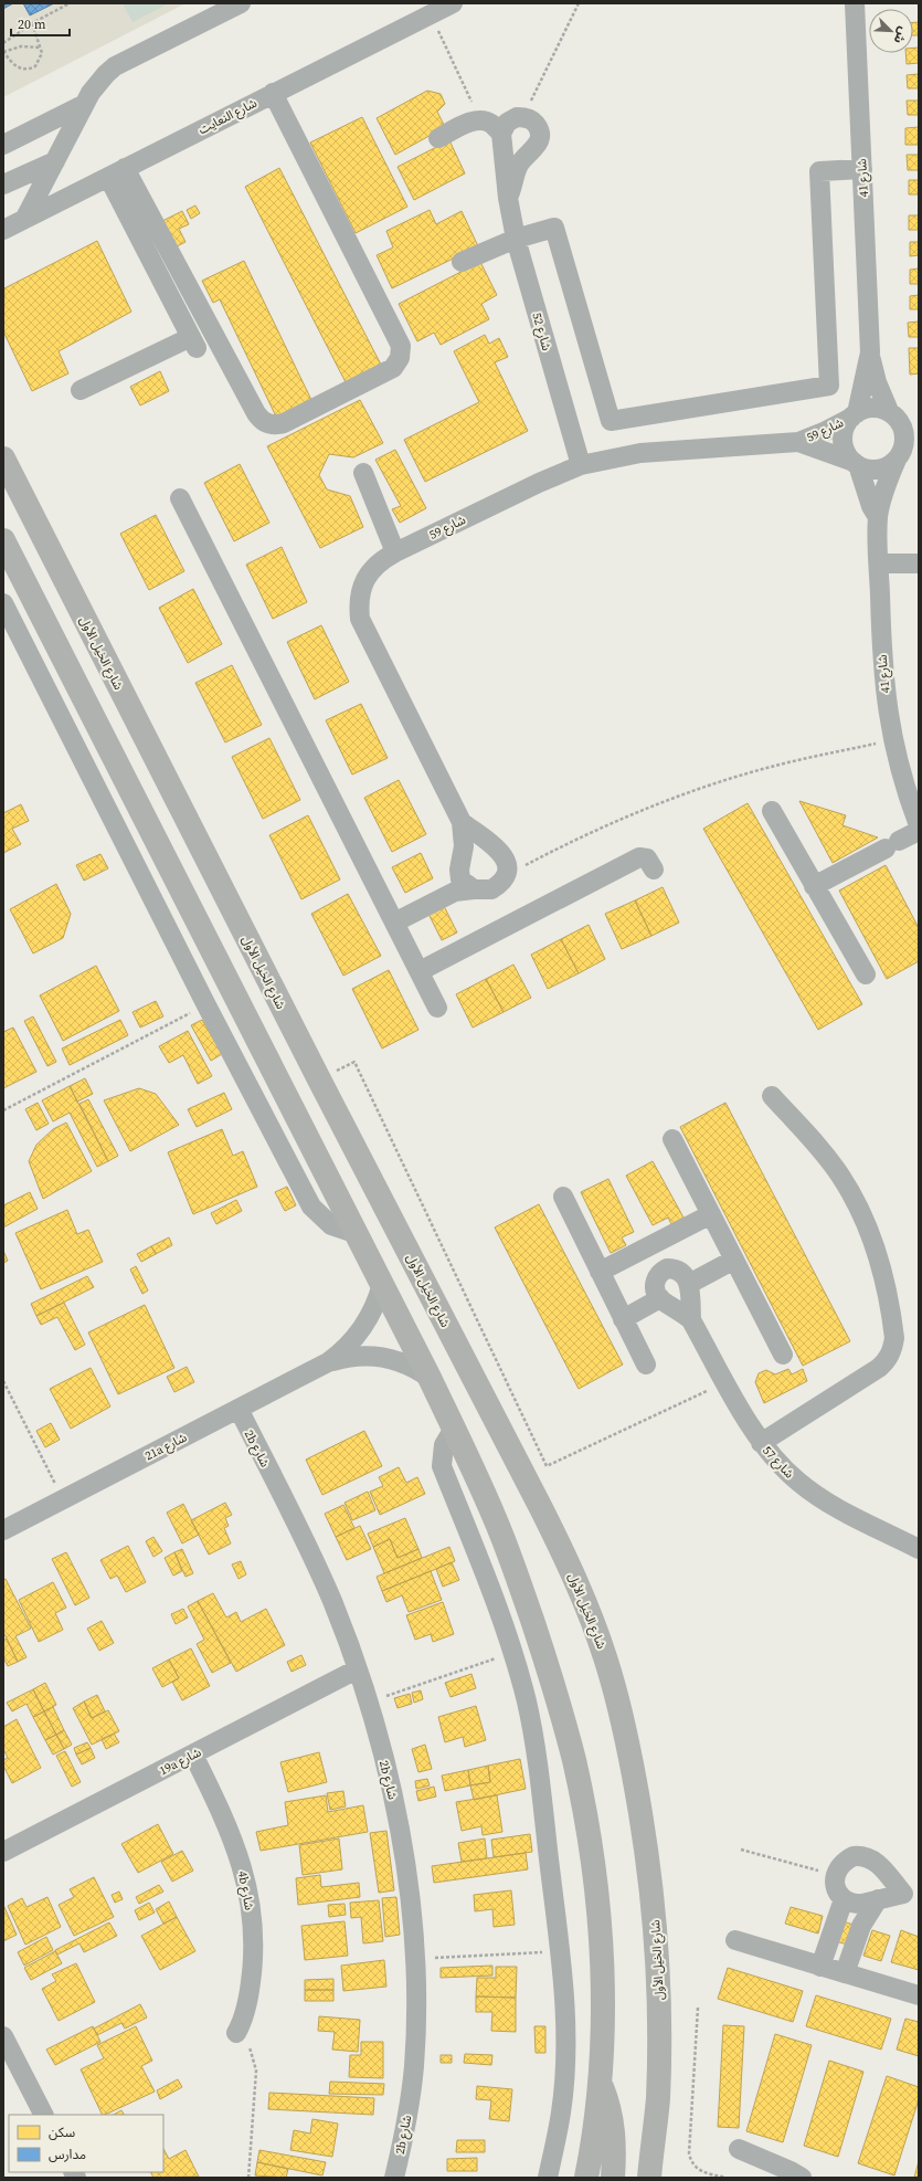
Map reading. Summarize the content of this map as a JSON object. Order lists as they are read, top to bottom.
{
  "streets": {
    "main road": ["شارع الخيل الأول"],
    "street": [
      "شارع النعايت",
      "شارع 41",
      "شارع 52",
      "شارع 59",
      "21a شارع",
      "2b شارع",
      "شارع 57",
      "19a شارع",
      "4b شارع"
    ]
  },
  "crossings": [
    ["شارع 41", "شارع 59"],
    ["شارع 52", "شارع 59"],
    ["21a شارع", "2b شارع"],
    ["2b شارع", "19a شارع"],
    ["19a شارع", "4b شارع"]
  ],
  "legend": ["سكن", "مدارس"],
  "scale_bar": "20 m",
  "north": "bottom right"
}
